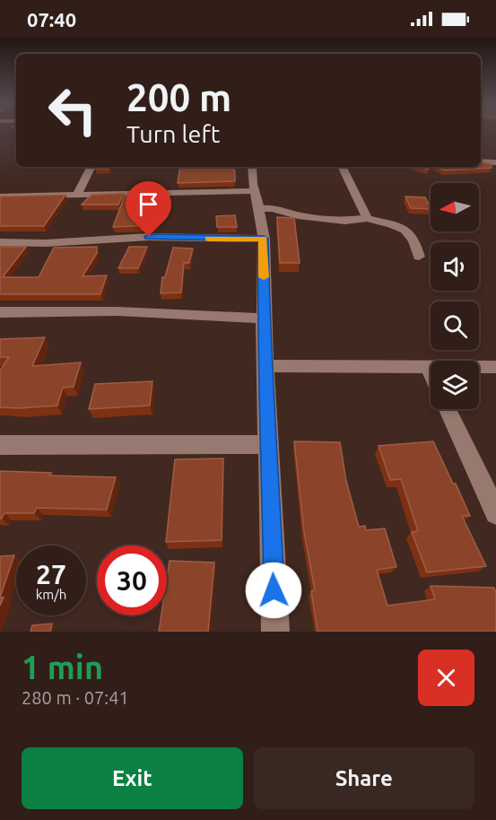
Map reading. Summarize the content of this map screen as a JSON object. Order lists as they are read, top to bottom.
{
  "north": "left",
  "page": {
    "status": "07:40",
    "turn": ["200 m", "Turn left"],
    "speed": "27 km/h",
    "limit": "30",
    "heading": ["1 min", "280 m · 07:41"],
    "buttons": ["Exit", "Share"]
  }
}
